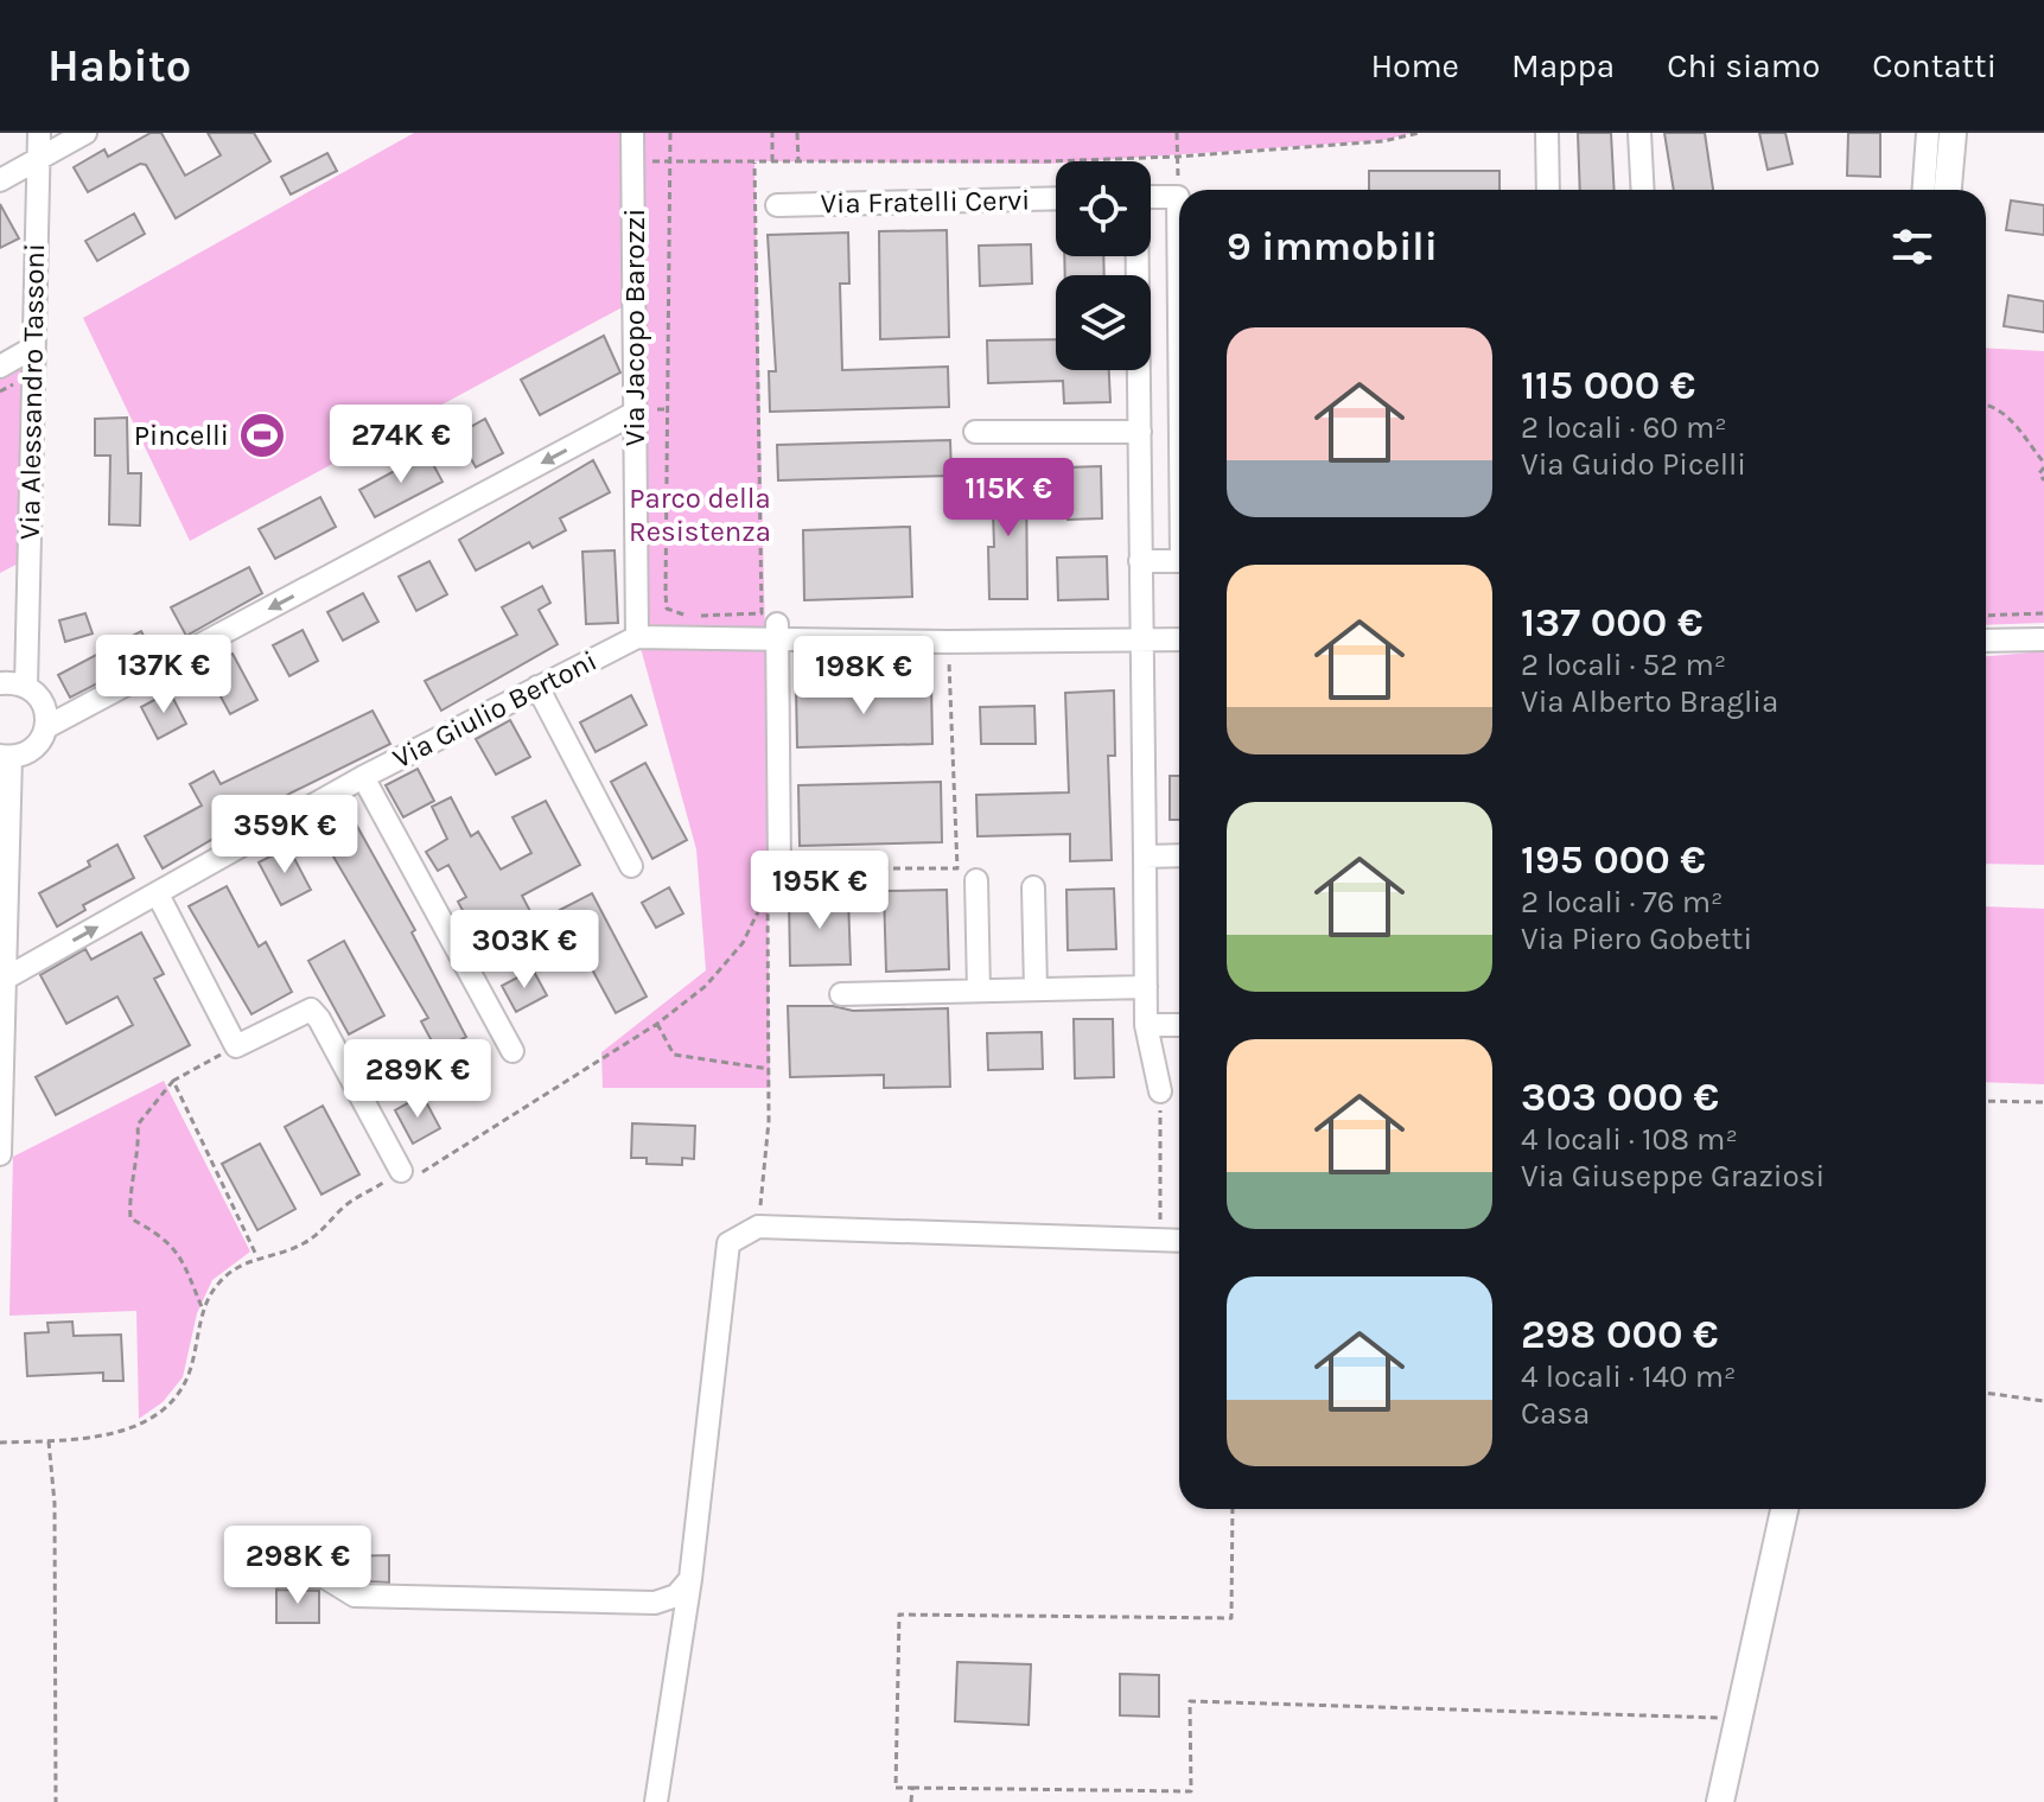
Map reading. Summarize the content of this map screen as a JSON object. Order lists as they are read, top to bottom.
{
  "streets": {
    "street": [
      "Via Fratelli Cervi",
      "Via Jacopo Barozzi",
      "Via Alessandro Tassoni",
      "Via Giulio Bertoni"
    ]
  },
  "crossings": [
    ["Via Jacopo Barozzi", "Via Giulio Bertoni"]
  ],
  "parks": ["Parco della Resistenza"],
  "places": {
    "sports": ["Pincelli"]
  },
  "page": {
    "header": "Habito",
    "nav": [
      "Home",
      "Mappa",
      "Chi siamo",
      "Contatti"
    ],
    "heading": "9 immobili",
    "list": [
      {
        "name": "115 000 €",
        "note": "2 locali · 60 m² · Via Guido Picelli"
      },
      {
        "name": "137 000 €",
        "note": "2 locali · 52 m² · Via Alberto Braglia"
      },
      {
        "name": "195 000 €",
        "note": "2 locali · 76 m² · Via Piero Gobetti"
      },
      {
        "name": "303 000 €",
        "note": "4 locali · 108 m² · Via Giuseppe Graziosi"
      },
      {
        "name": "298 000 €",
        "note": "4 locali · 140 m² · Casa"
      }
    ],
    "price": [
      "274K €",
      "115K €",
      "137K €",
      "198K €",
      "359K €",
      "195K €",
      "303K €",
      "289K €",
      "298K €"
    ]
  }
}
